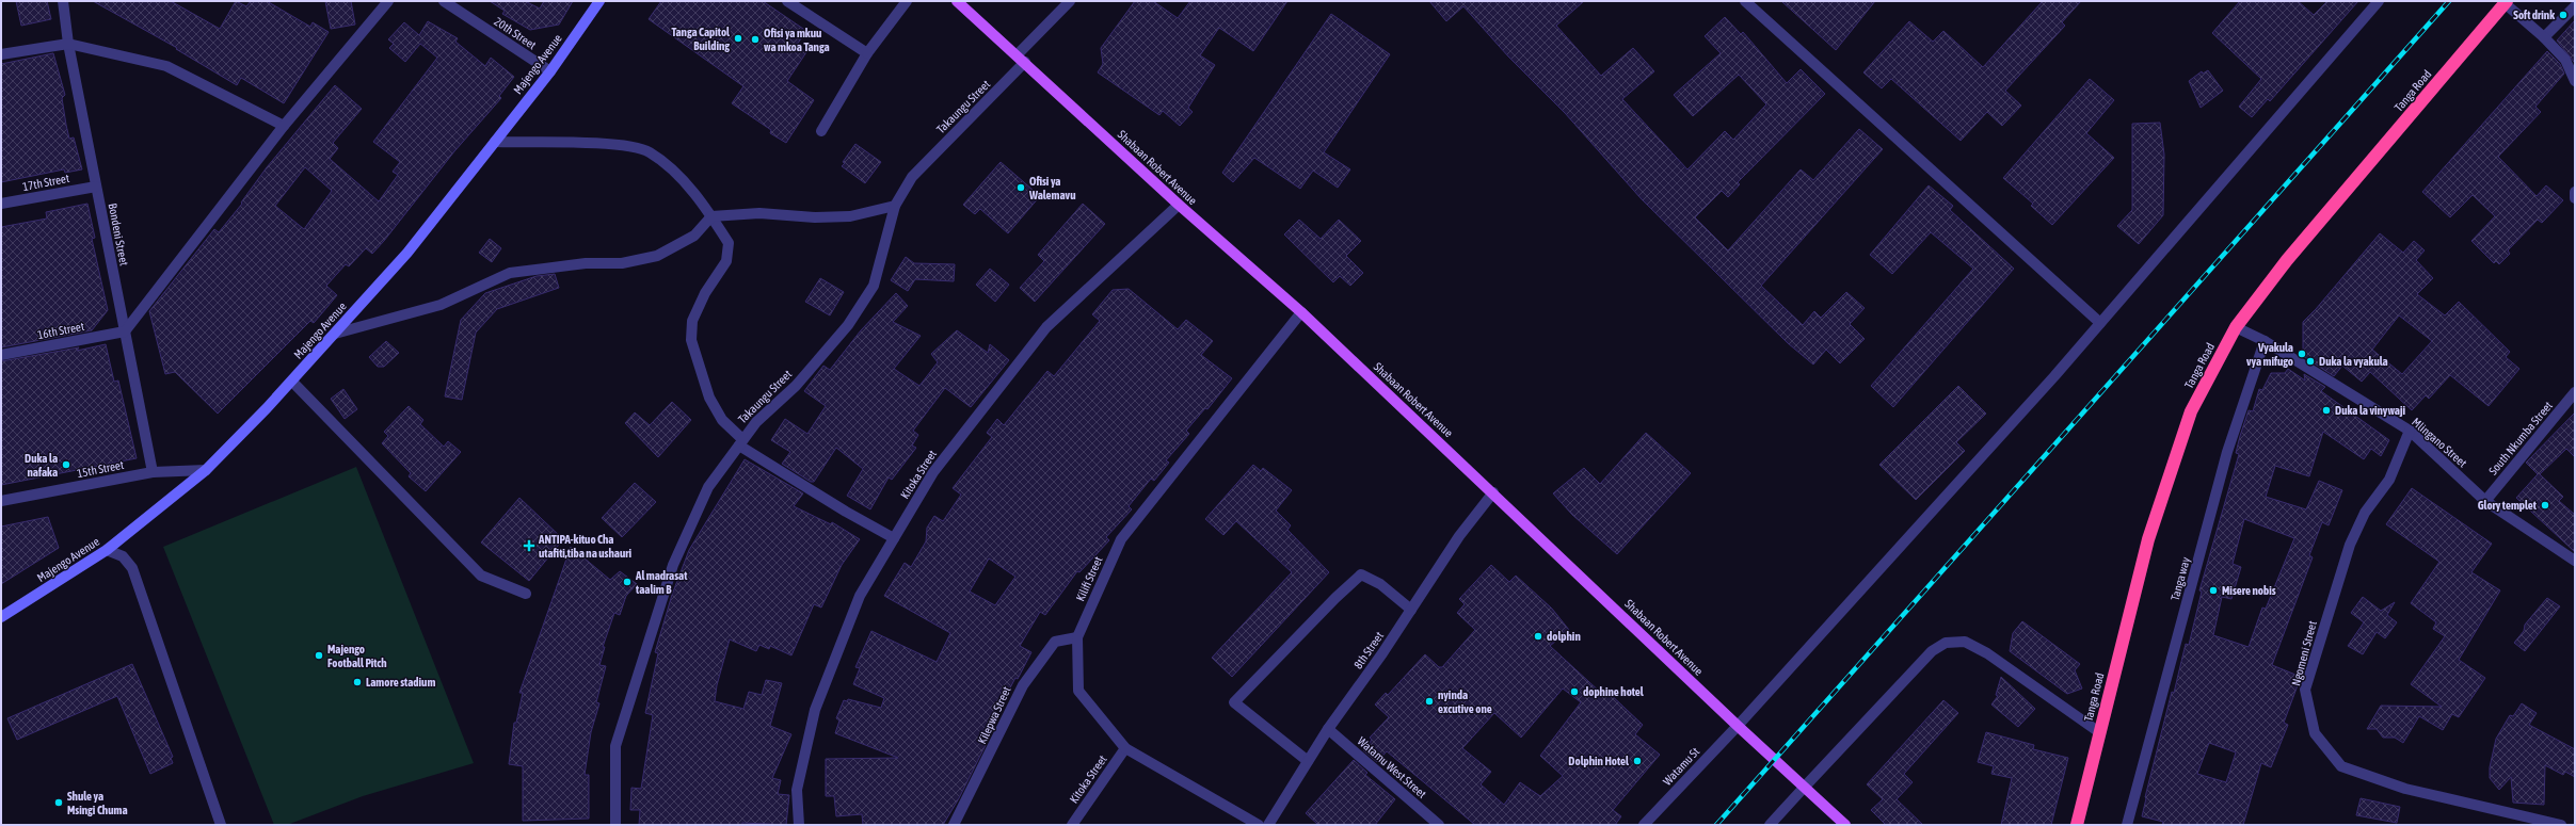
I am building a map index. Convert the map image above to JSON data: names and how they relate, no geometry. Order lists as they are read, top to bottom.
{
  "streets": {
    "highway": ["Tanga Road"],
    "main road": ["Shabaan Robert Avenue"],
    "street": [
      "20th Street",
      "Majengo Avenue",
      "Takaungu Street",
      "17th Street",
      "Bondeni Street",
      "16th Street",
      "South Nkumba Street",
      "Mlingano Street",
      "15th Street",
      "Kitoka Street",
      "Kilifi Street",
      "Tanga way",
      "8th Street",
      "Ngomeni Street",
      "Kilepwa Street",
      "Watamu St",
      "Watamu West Street"
    ]
  },
  "crossings": [
    ["20th Street", "Majengo Avenue"],
    ["Majengo Avenue", "15th Street"],
    ["Tanga Road", "Mlingano Street"],
    ["Takaungu Street", "Shabaan Robert Avenue"],
    ["Shabaan Robert Avenue", "Kitoka Street"],
    ["Shabaan Robert Avenue", "Kilifi Street"],
    ["Shabaan Robert Avenue", "8th Street"],
    ["Shabaan Robert Avenue", "Watamu St"],
    ["17th Street", "Bondeni Street"],
    ["Bondeni Street", "16th Street"],
    ["Bondeni Street", "15th Street"],
    ["South Nkumba Street", "Mlingano Street"],
    ["Mlingano Street", "Tanga way"],
    ["Mlingano Street", "Ngomeni Street"],
    ["Kitoka Street", "Kilifi Street"],
    ["Kilifi Street", "Kilepwa Street"],
    ["8th Street", "Watamu West Street"]
  ],
  "places": {
    "other": [
      "Soft drink",
      "Tanga Capitol Building",
      "Ofisi ya mkuu wa mkoa Tanga",
      "Ofisi ya Walemavu",
      "Vyakula vya mifugo",
      "Duka la vyakula",
      "Duka la vinywaji",
      "Duka la nafaka",
      "Glory templet",
      "Al madrasat taalim B",
      "Misere nobis",
      "dolphin",
      "Majengo Football Pitch",
      "Lamore stadium",
      "dophine hotel",
      "nyinda excutive one",
      "Dolphin Hotel",
      "Shule ya Msingi Chuma"
    ],
    "health": ["ANTIPA-kituo Cha utafiti,tiba na ushauri"]
  }
}
